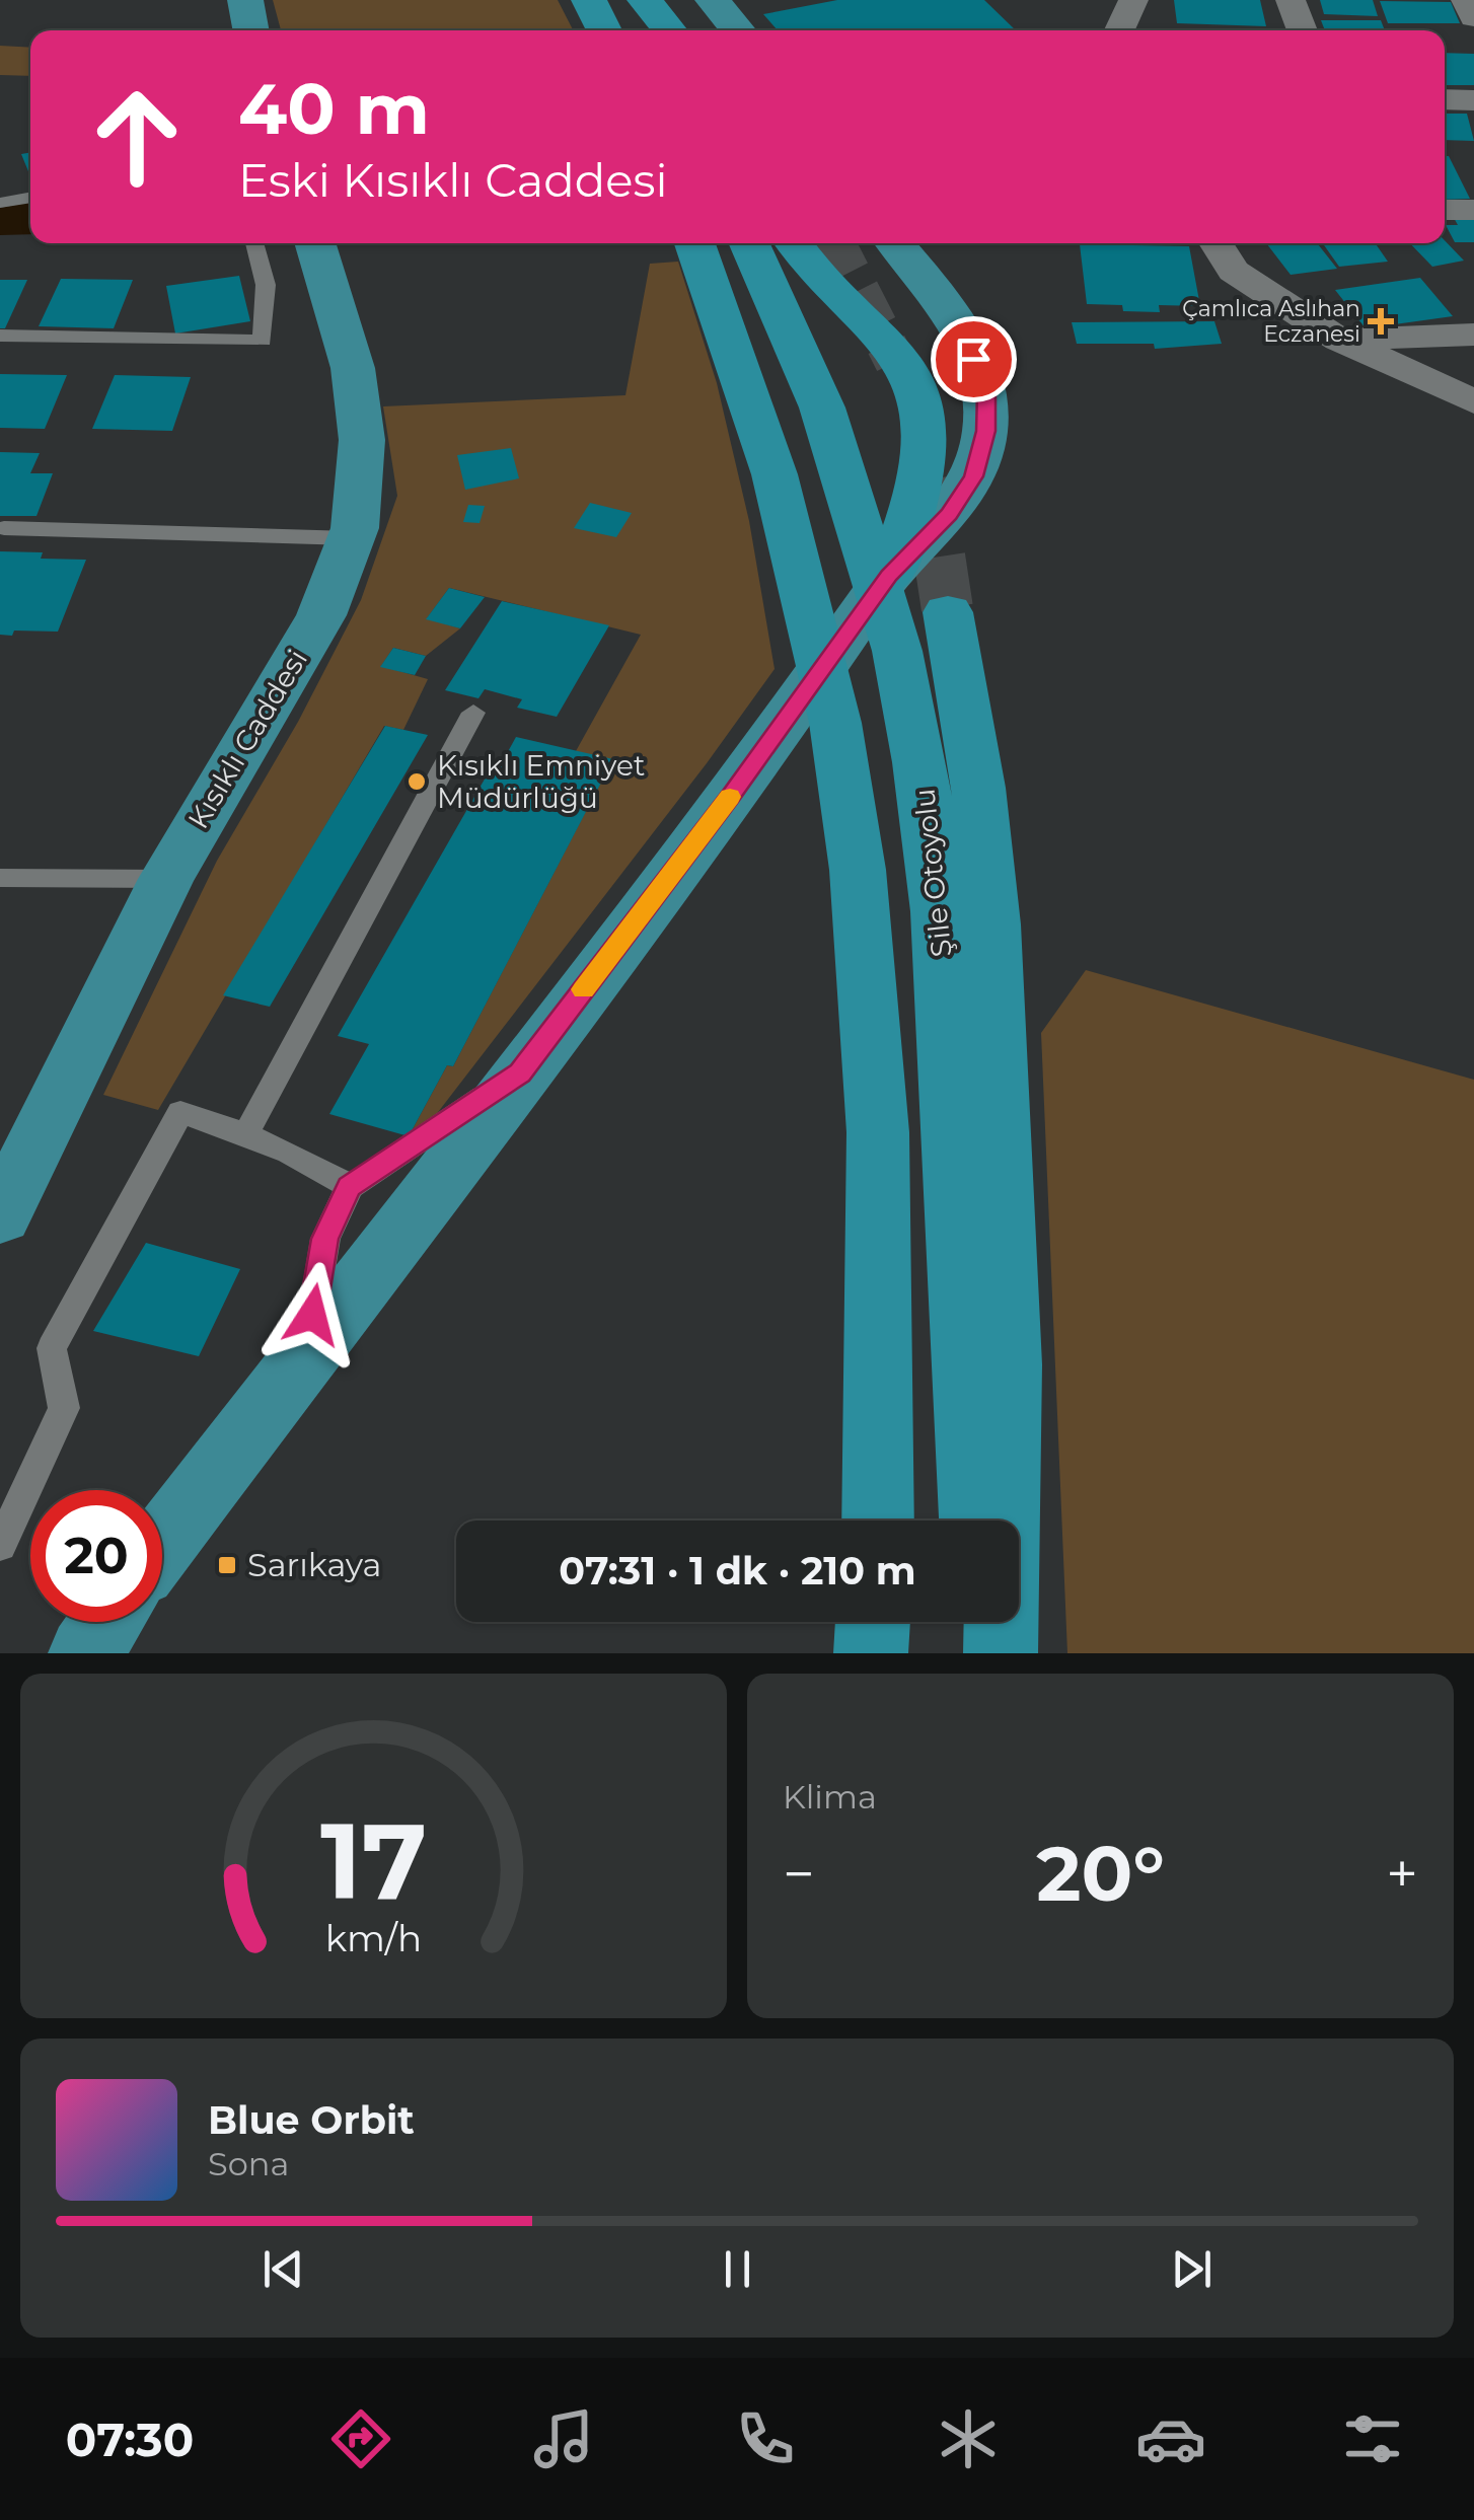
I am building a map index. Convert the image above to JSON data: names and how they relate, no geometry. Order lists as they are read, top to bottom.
{
  "streets": {
    "highway": ["Şile Otoyolu"],
    "main road": ["Kısıklı Caddesi"]
  },
  "places": {
    "health": ["Çamlıca Aslıhan Eczanesi"],
    "other": ["Kısıklı Emniyet Müdürlüğü"],
    "transit": ["Sarıkaya"]
  },
  "page": {
    "turn": ["40 m", "Eski Kısıklı Caddesi"],
    "limit": "20",
    "trip": "07:31 · 1 dk · 210 m",
    "tile": "Klima",
    "heat": ["−", "20°", "+"],
    "song": ["Blue Orbit", "Sona"],
    "tabs": "07:30",
    "gauge": ["17", "km/h"]
  }
}
